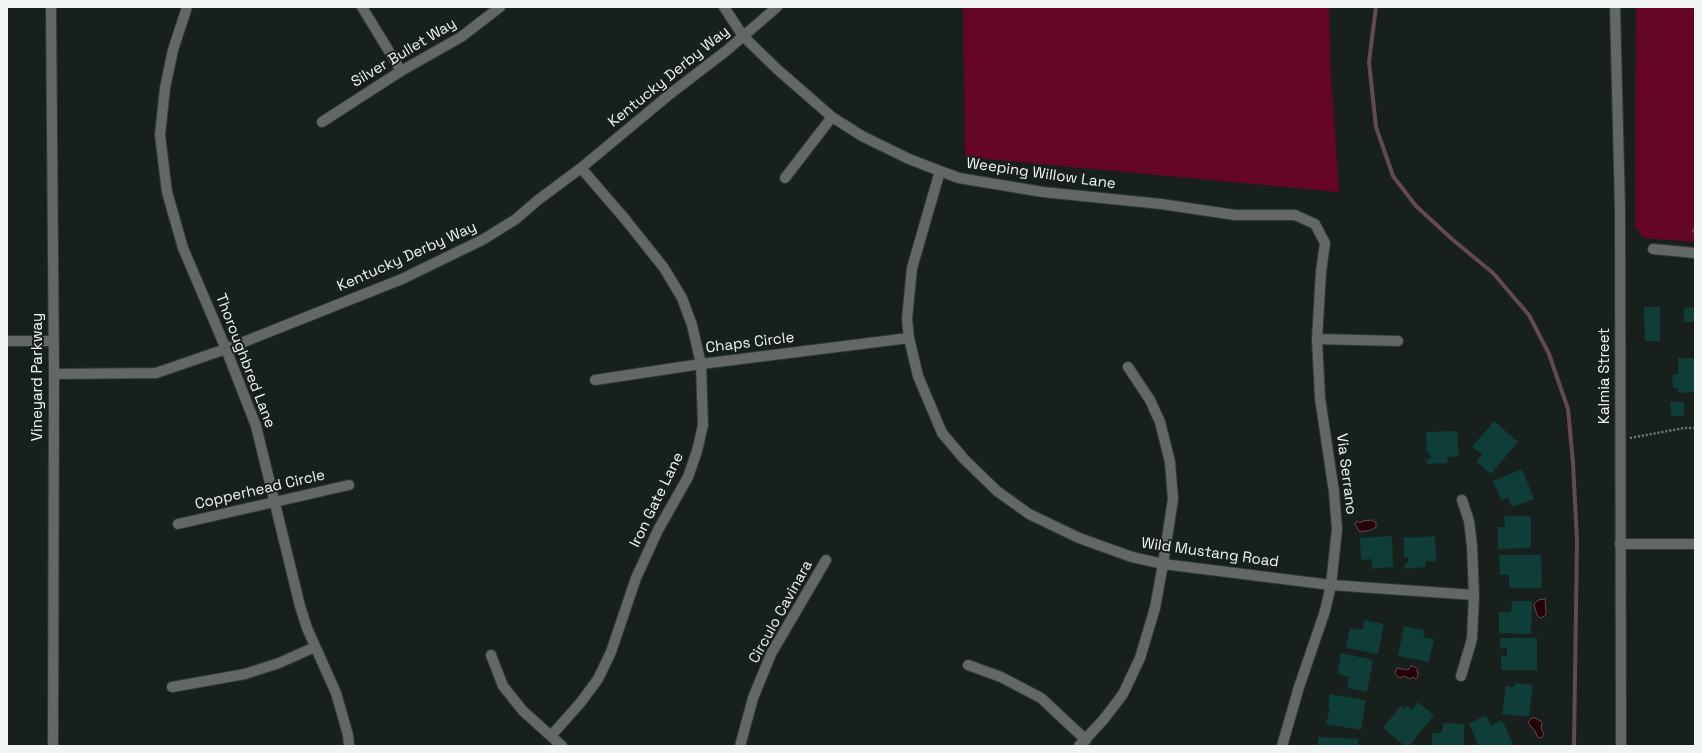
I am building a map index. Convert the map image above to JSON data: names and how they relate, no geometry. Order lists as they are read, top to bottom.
{
  "streets": {
    "street": [
      "Silver Bullet Way",
      "Kentucky Derby Way",
      "Weeping Willow Lane",
      "Chaps Circle",
      "Thoroughbred Lane",
      "Kalmia Street",
      "Vineyard Parkway",
      "Via Serrano",
      "Copperhead Circle",
      "Iron Gate Lane",
      "Wild Mustang Road",
      "Circulo Cavinara"
    ]
  },
  "crossings": [
    ["Kentucky Derby Way", "Weeping Willow Lane"],
    ["Kentucky Derby Way", "Thoroughbred Lane"],
    ["Kentucky Derby Way", "Vineyard Parkway"],
    ["Kentucky Derby Way", "Iron Gate Lane"],
    ["Weeping Willow Lane", "Via Serrano"],
    ["Weeping Willow Lane", "Wild Mustang Road"],
    ["Chaps Circle", "Iron Gate Lane"],
    ["Chaps Circle", "Wild Mustang Road"],
    ["Thoroughbred Lane", "Copperhead Circle"],
    ["Via Serrano", "Wild Mustang Road"]
  ]
}
